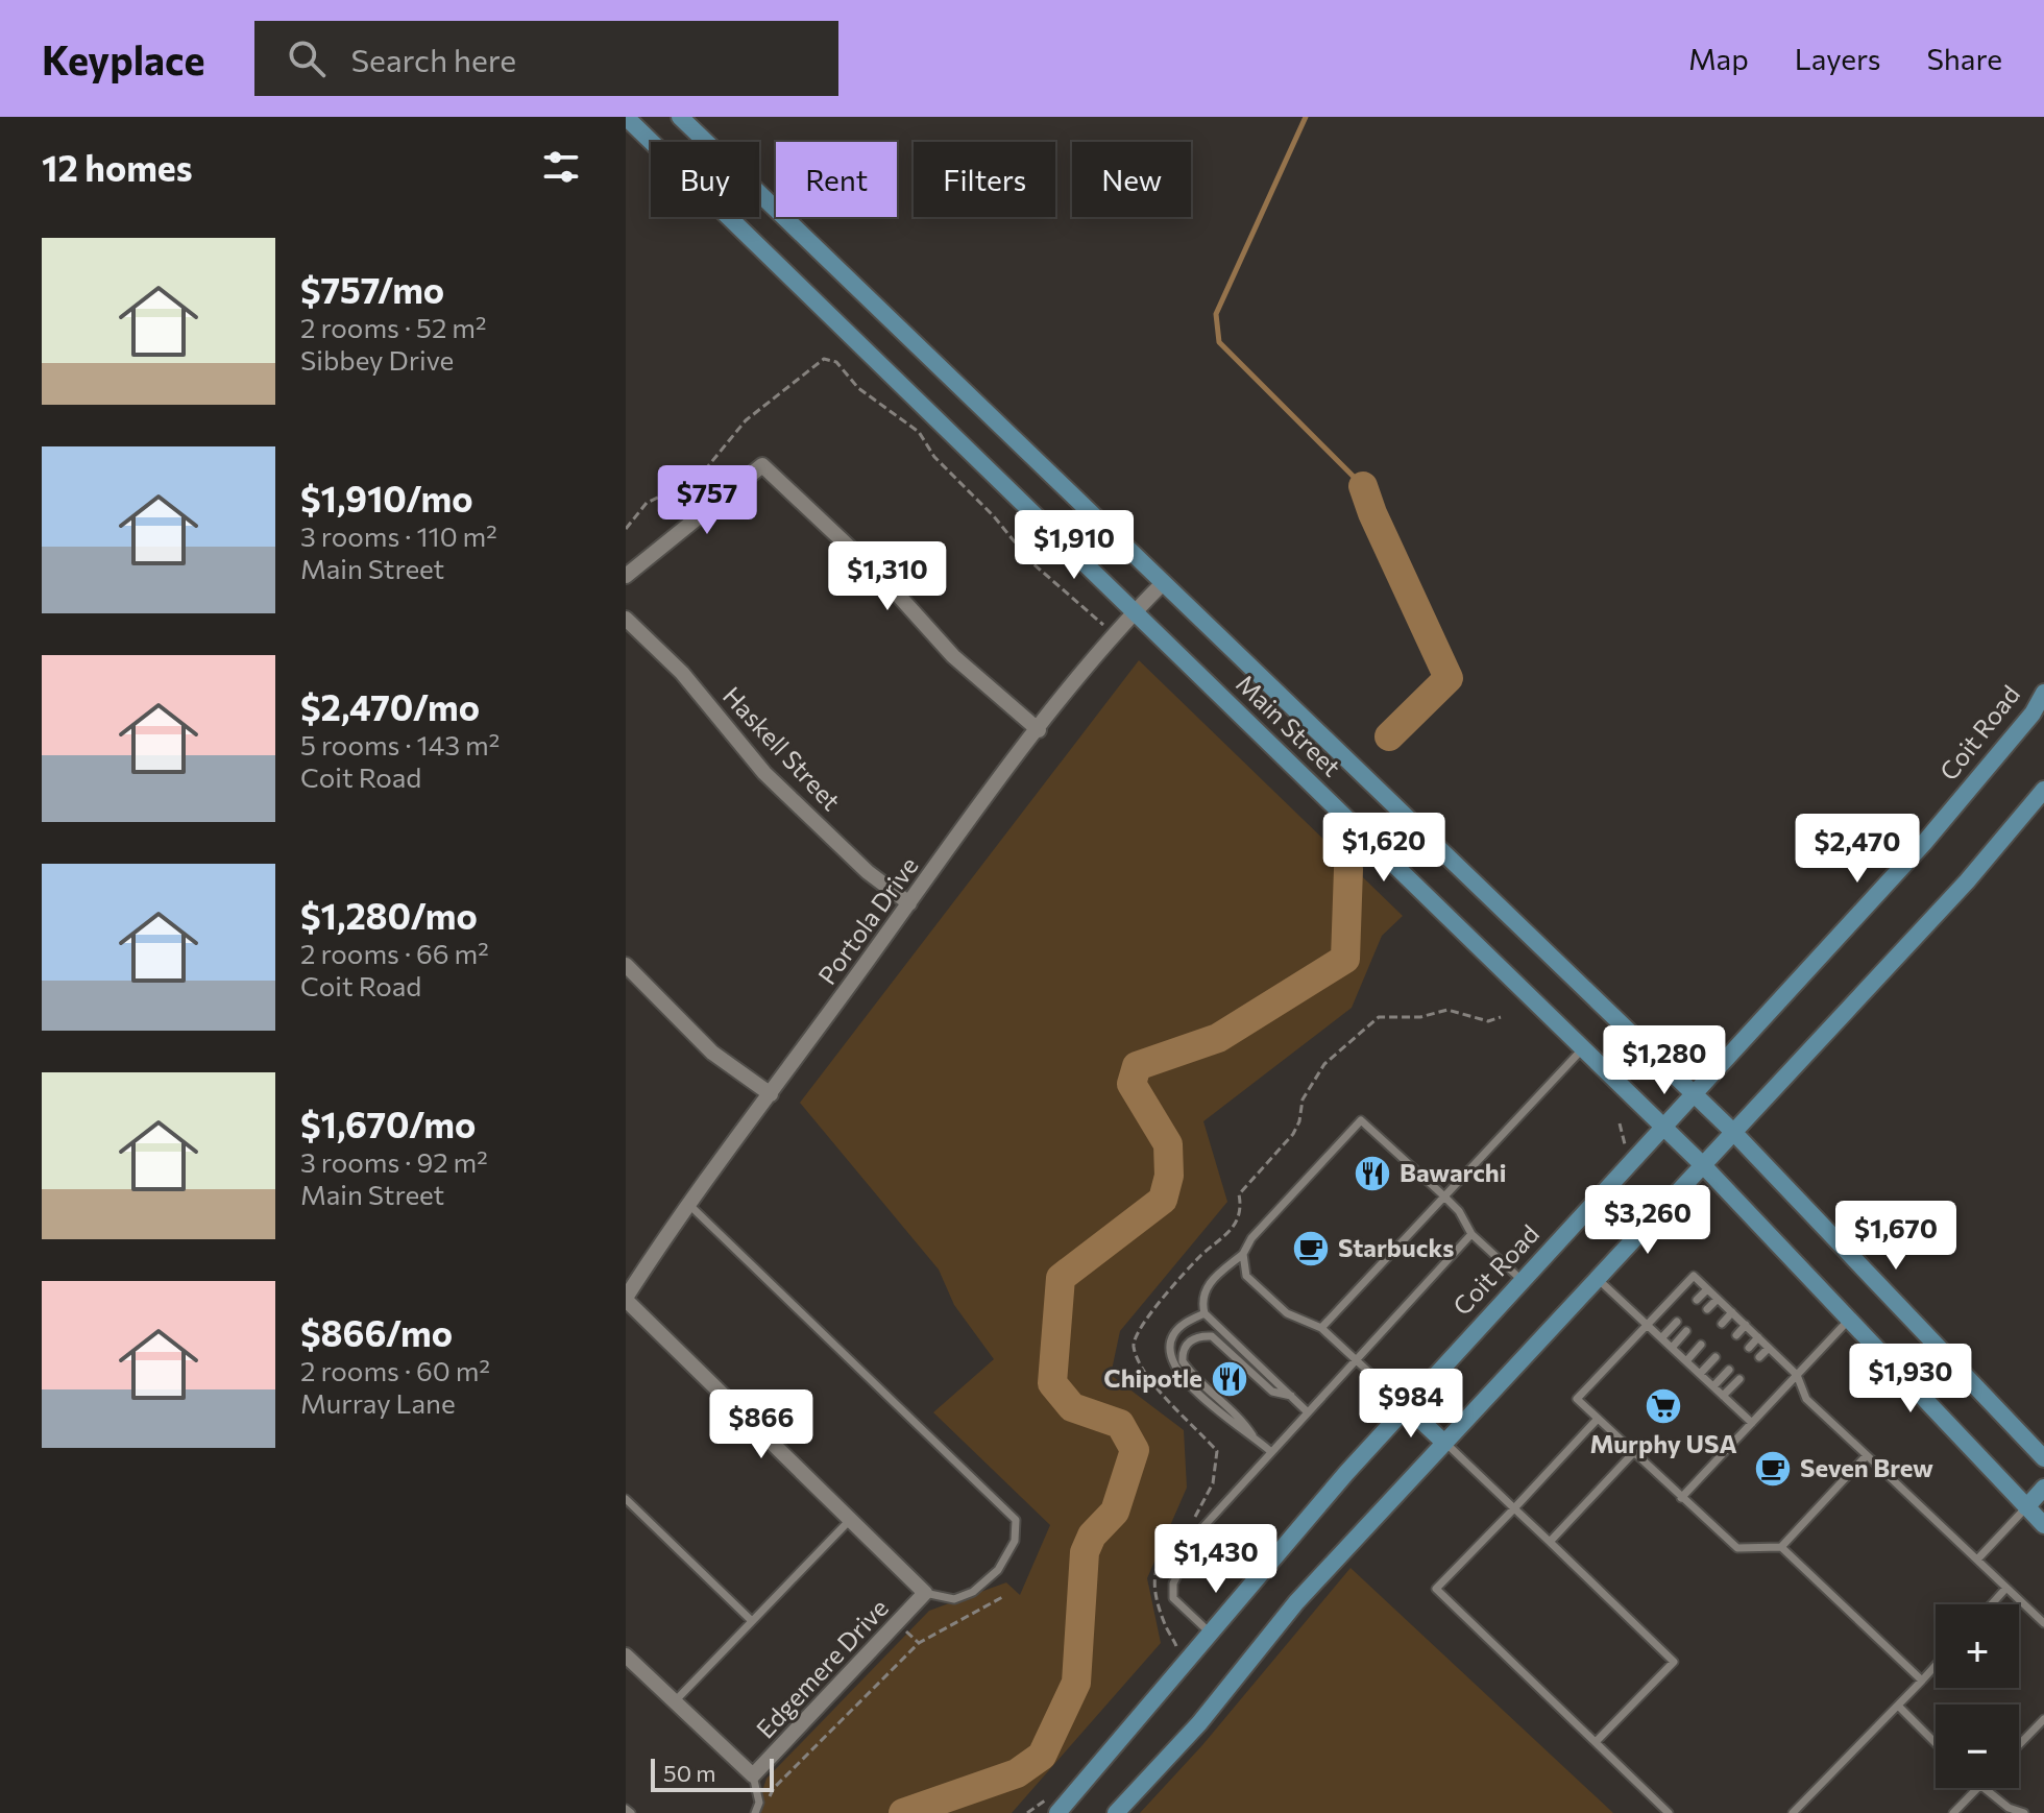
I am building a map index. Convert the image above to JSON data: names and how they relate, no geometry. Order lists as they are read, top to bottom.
{
  "streets": {
    "main road": ["Main Street", "Coit Road"],
    "street": ["Haskell Street", "Portola Drive", "Edgemere Drive"]
  },
  "crossings": [
    ["Main Street", "Coit Road"],
    ["Main Street", "Portola Drive"],
    ["Haskell Street", "Portola Drive"]
  ],
  "places": {
    "restaurant": ["Bawarchi", "Chipotle"],
    "cafe": ["Starbucks", "Seven Brew"],
    "supermarket": ["Murphy USA"]
  },
  "scale_bar": "50 m",
  "page": {
    "header": "Keyplace",
    "search": "Search here",
    "nav": ["Map", "Layers", "Share"],
    "heading": "12 homes",
    "chip": [
      "Buy",
      "Rent",
      "Filters",
      "New"
    ],
    "list": [
      {
        "name": "$757/mo",
        "note": "2 rooms · 52 m² · Sibbey Drive"
      },
      {
        "name": "$1,910/mo",
        "note": "3 rooms · 110 m² · Main Street"
      },
      {
        "name": "$2,470/mo",
        "note": "5 rooms · 143 m² · Coit Road"
      },
      {
        "name": "$1,280/mo",
        "note": "2 rooms · 66 m² · Coit Road"
      },
      {
        "name": "$1,670/mo",
        "note": "3 rooms · 92 m² · Main Street"
      },
      {
        "name": "$866/mo",
        "note": "2 rooms · 60 m² · Murray Lane"
      }
    ],
    "price": [
      "$757",
      "$1,910",
      "$1,310",
      "$1,620",
      "$2,470",
      "$1,280",
      "$3,260",
      "$1,670",
      "$1,930",
      "$984",
      "$866",
      "$1,430"
    ],
    "map_buttons": ["+", "−"],
    "scale": "50 m"
  }
}
